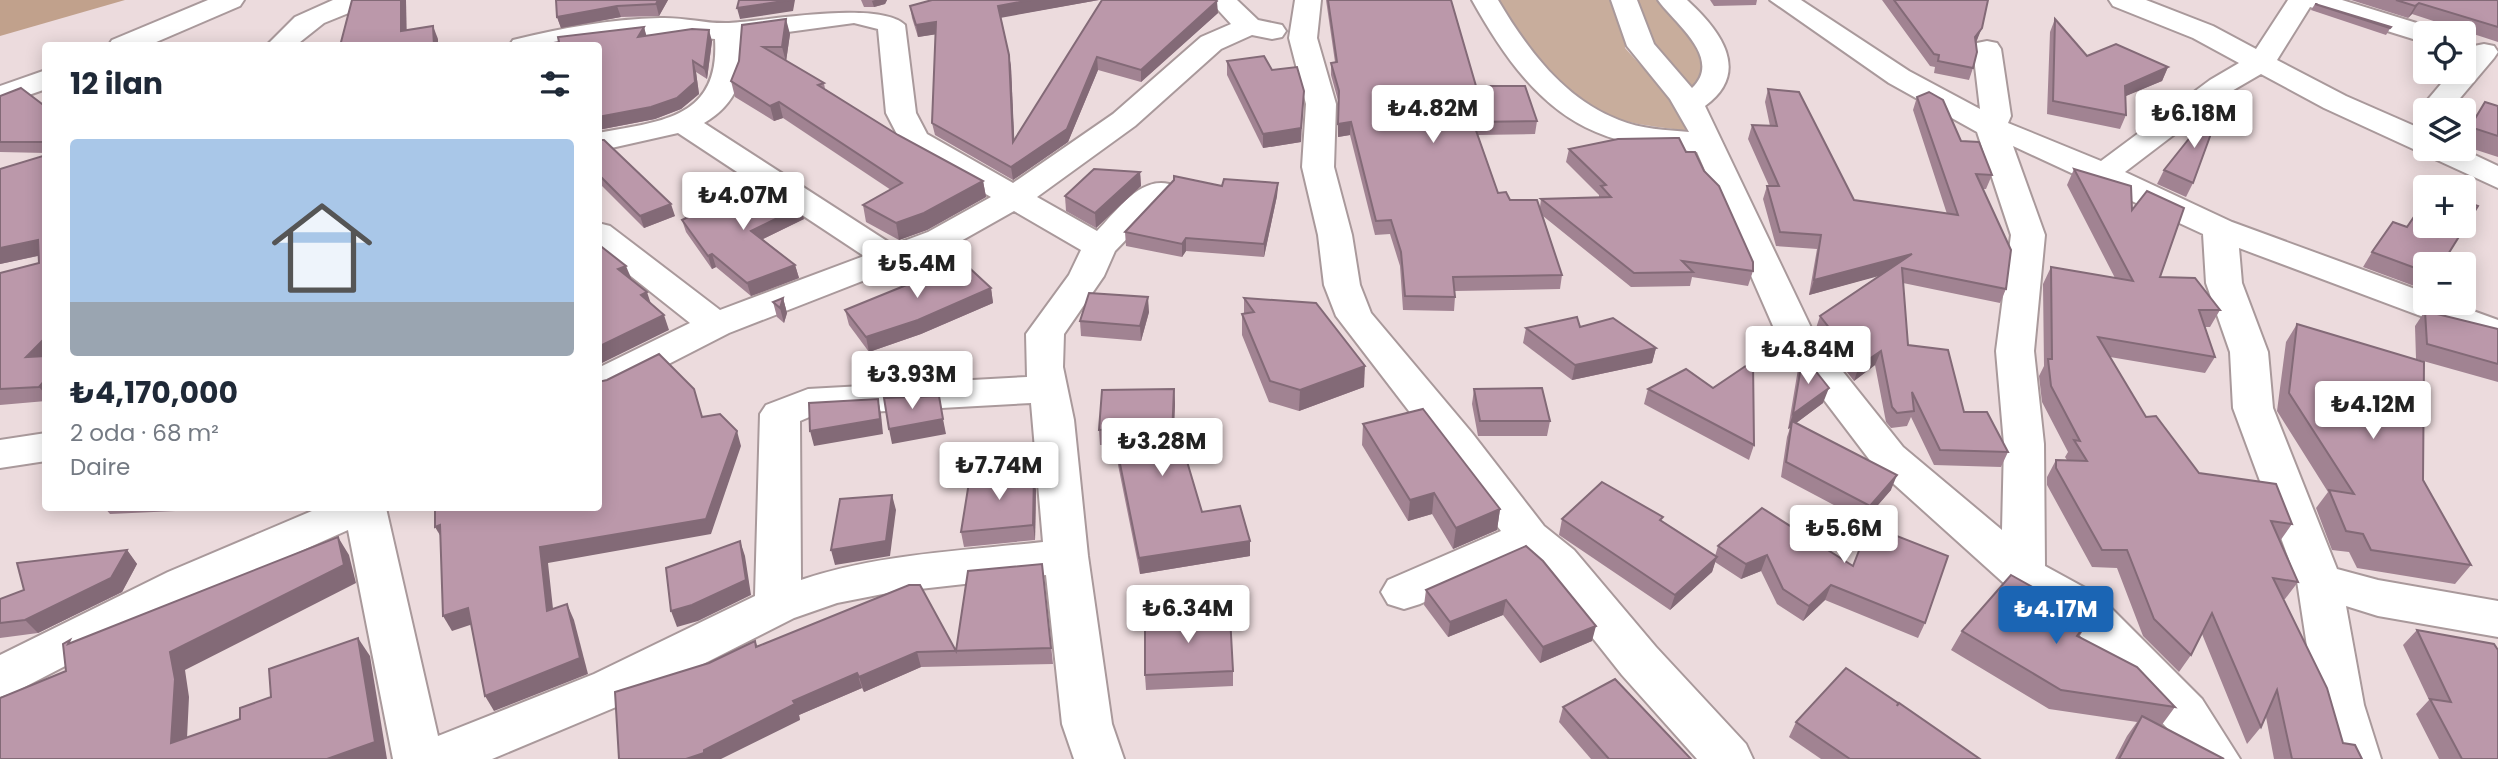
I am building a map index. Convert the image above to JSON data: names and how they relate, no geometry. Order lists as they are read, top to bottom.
{
  "page": {
    "map_buttons": ["+", "−"],
    "heading": "12 ilan",
    "price": [
      "₺4.82M",
      "₺6.18M",
      "₺4.07M",
      "₺5.4M",
      "₺4.84M",
      "₺3.93M",
      "₺4.12M",
      "₺3.28M",
      "₺7.74M",
      "₺5.6M",
      "₺6.34M",
      "₺4.17M"
    ],
    "list": [
      {
        "name": "₺4,170,000",
        "note": "2 oda · 68 m² · Daire"
      }
    ]
  }
}
